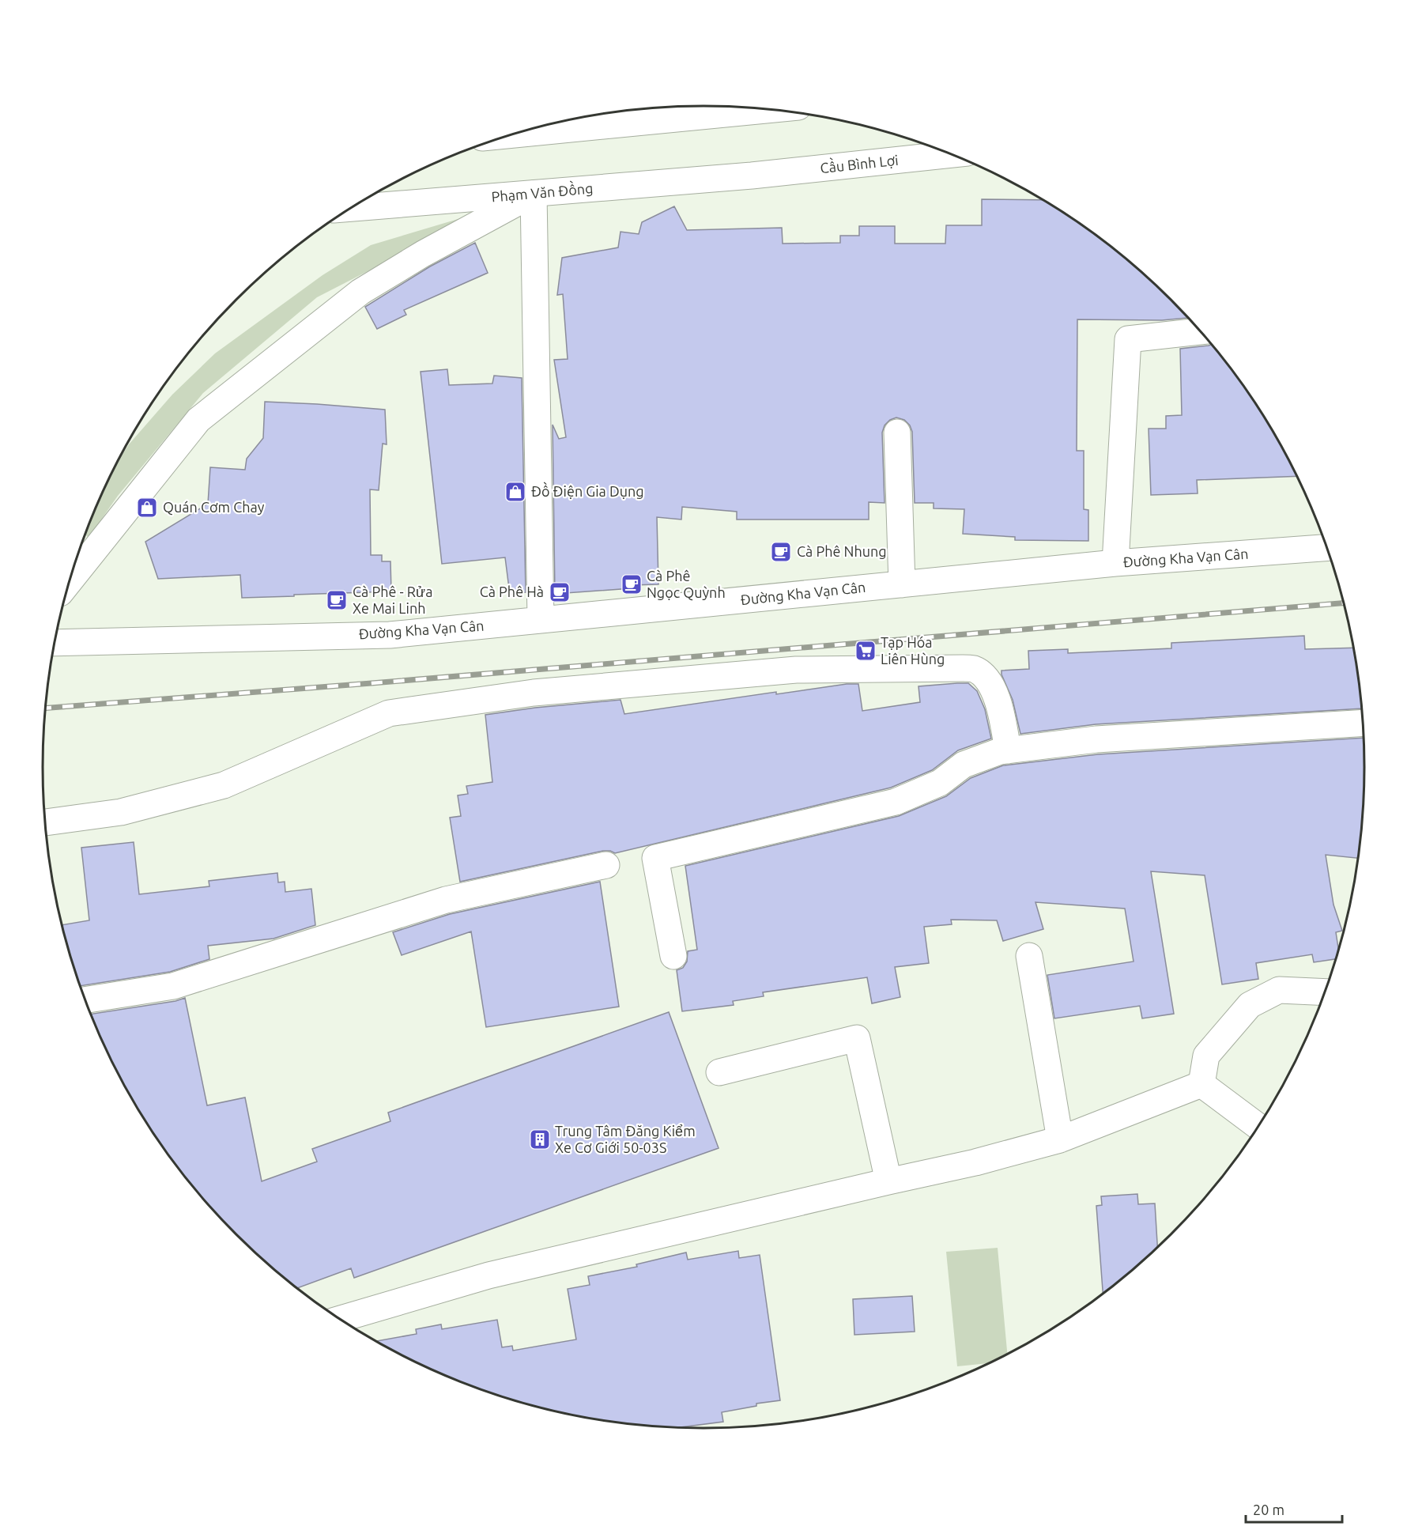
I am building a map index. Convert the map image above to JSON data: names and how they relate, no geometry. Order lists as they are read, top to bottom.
{
  "streets": {
    "main road": ["Cầu Bình Lợi", "Phạm Văn Đồng", "Đường Kha Vạn Cân"]
  },
  "crossings": [
    ["Cầu Bình Lợi", "Phạm Văn Đồng"]
  ],
  "places": {
    "shop": ["Đồ Điện Gia Dụng", "Quán Cơm Chay"],
    "cafe": [
      "Cà Phê Nhung",
      "Cà Phê Ngọc Quỳnh",
      "Cà Phê Hà",
      "Cà Phê - Rửa Xe Mai Linh"
    ],
    "supermarket": ["Tạp Hóa Liên Hùng"],
    "building": ["Trung Tâm Đăng Kiểm Xe Cơ Giới 50-03S"]
  },
  "scale_bar": "20 m"
}
